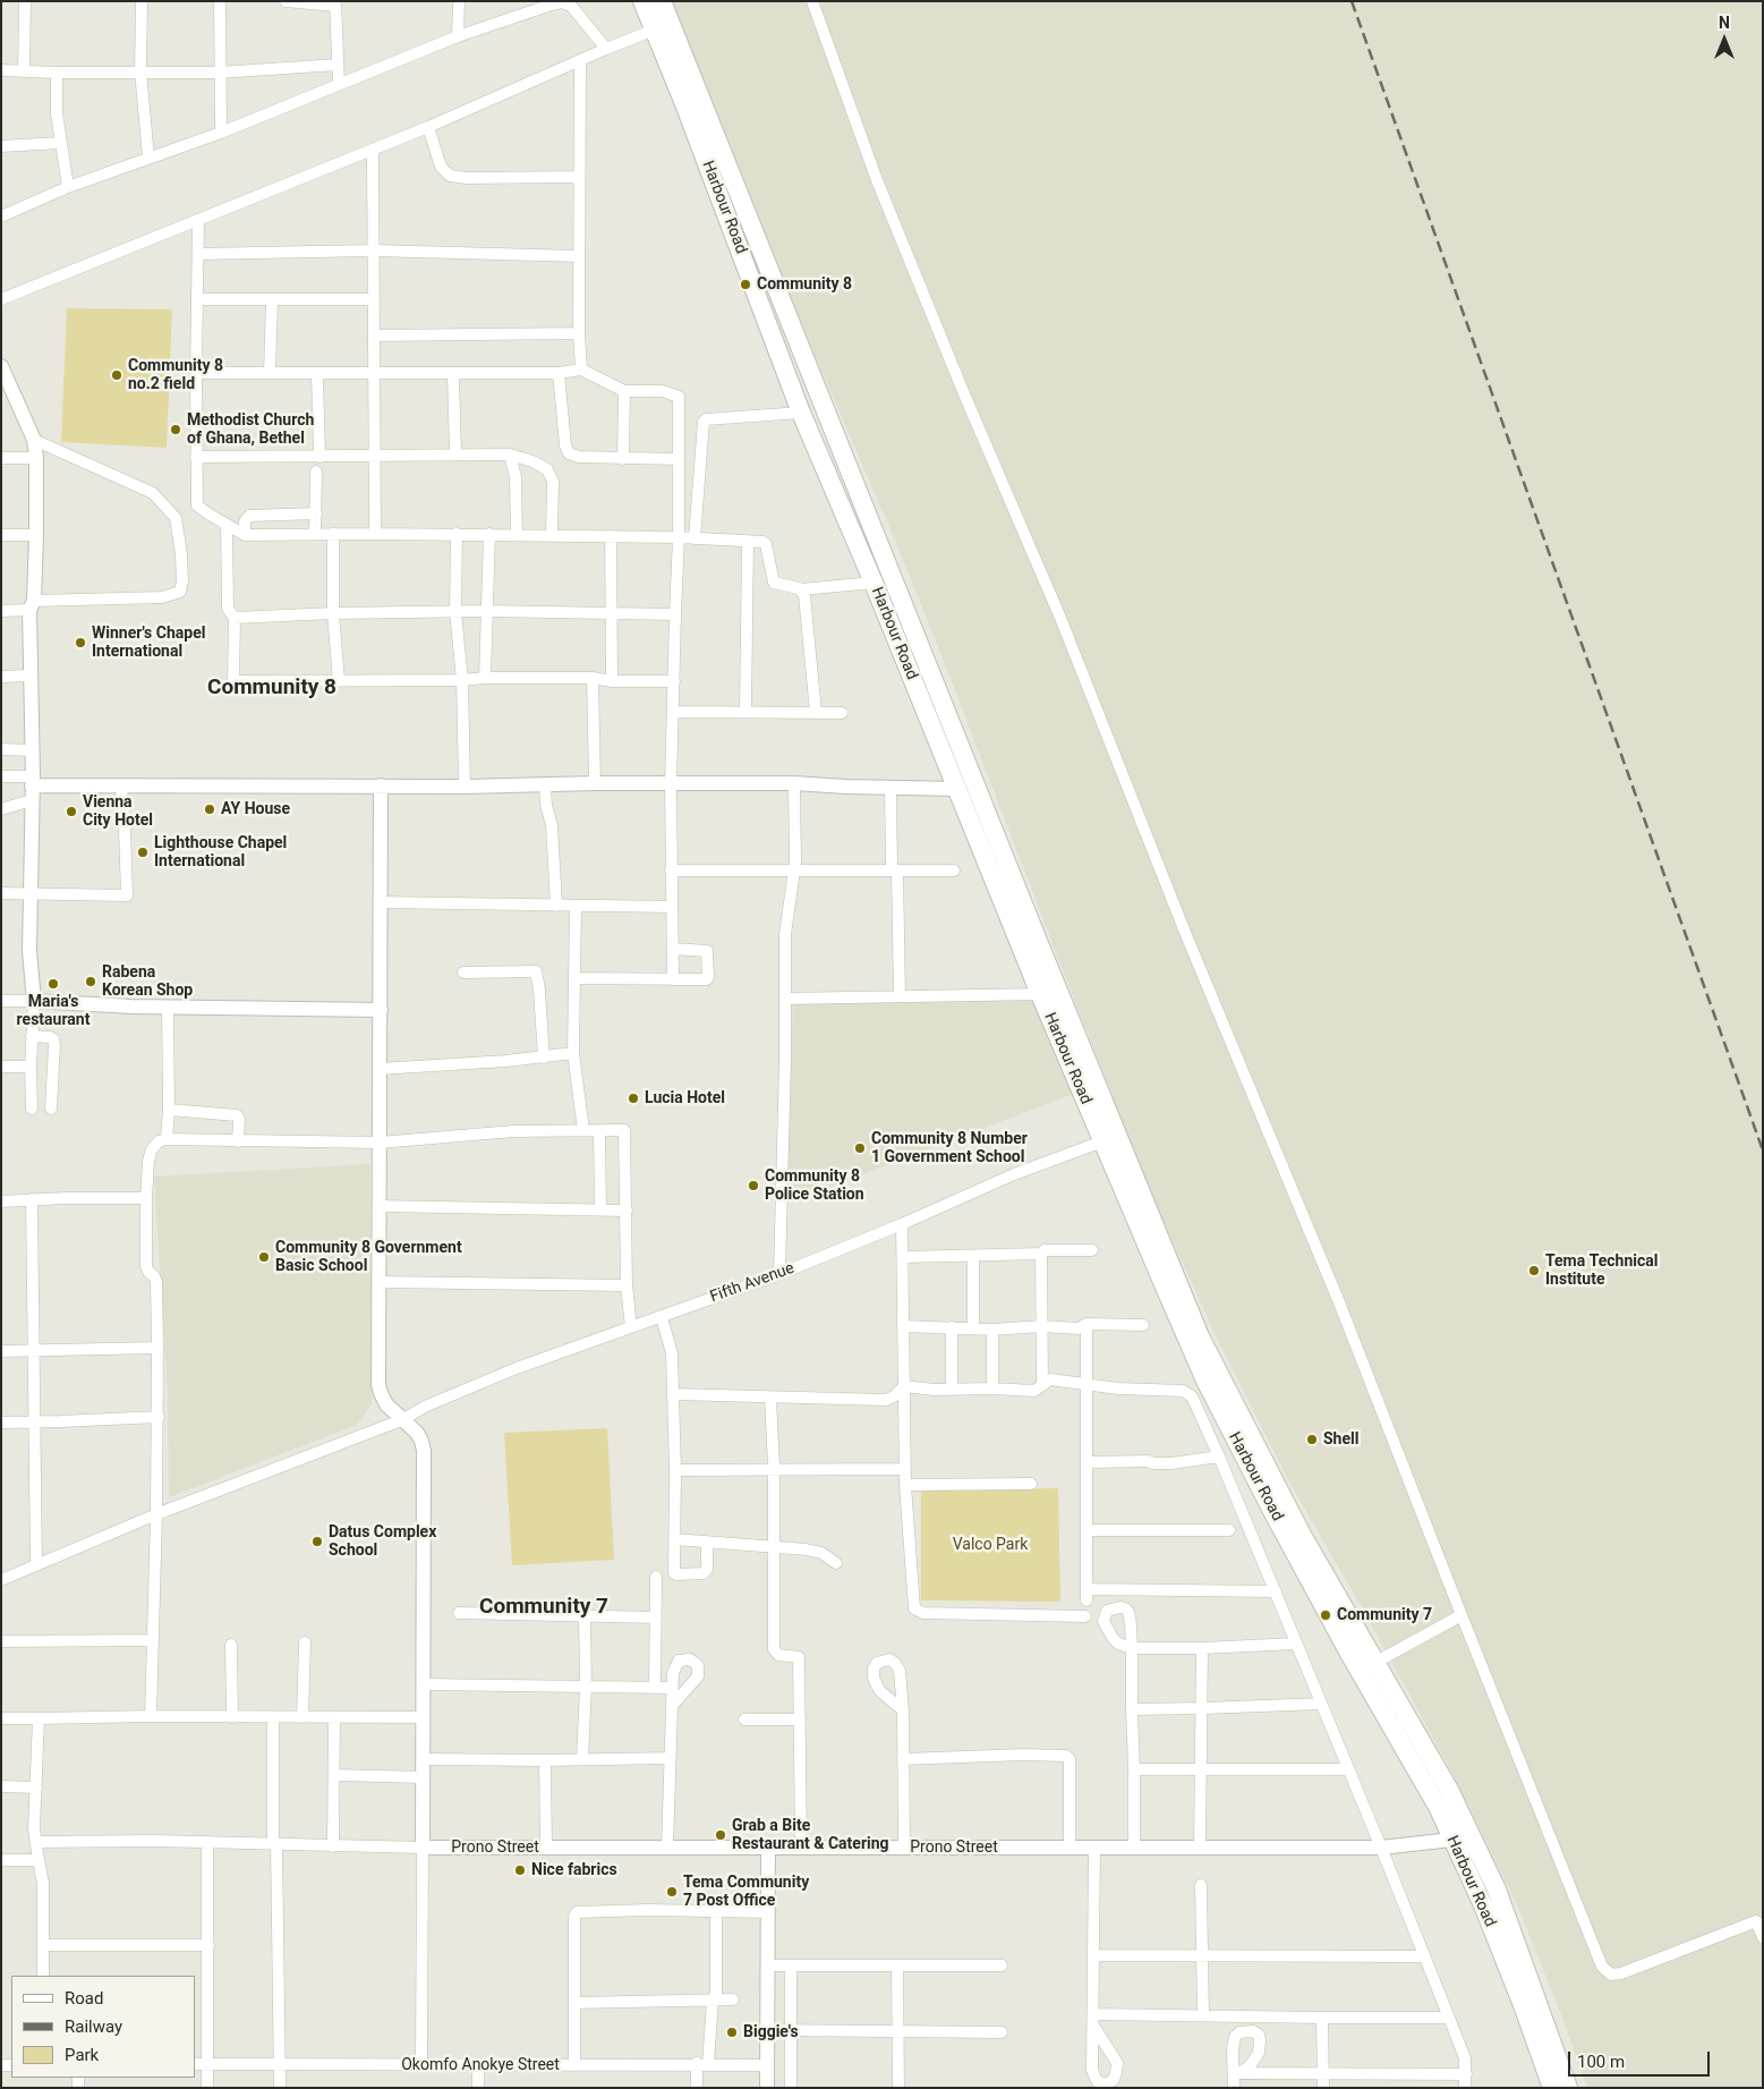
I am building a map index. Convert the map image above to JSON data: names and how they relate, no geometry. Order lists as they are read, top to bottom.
{
  "streets": {
    "highway": ["Harbour Road"],
    "street": ["Fifth Avenue", "Prono Street", "Okomfo Anokye Street"]
  },
  "crossings": [
    ["Harbour Road", "Fifth Avenue"],
    ["Harbour Road", "Prono Street"]
  ],
  "districts": ["Community 8", "Community 7"],
  "parks": ["Valco Park"],
  "places": [
    "Community 8",
    "Community 8 no.2 field",
    "Methodist Church of Ghana, Bethel",
    "Winner's Chapel International",
    "AY House",
    "Vienna City Hotel",
    "Lighthouse Chapel International",
    "Rabena Korean Shop",
    "Maria's restaurant",
    "Lucia Hotel",
    "Community 8 Number 1 Government School",
    "Community 8 Police Station",
    "Community 8 Government Basic School",
    "Tema Technical Institute",
    "Shell",
    "Datus Complex School",
    "Community 7",
    "Grab a Bite Restaurant & Catering",
    "Nice fabrics",
    "Tema Community 7 Post Office",
    "Biggie's"
  ],
  "legend": ["Road", "Railway", "Park"],
  "scale_bar": "100 m",
  "north": "top"
}
